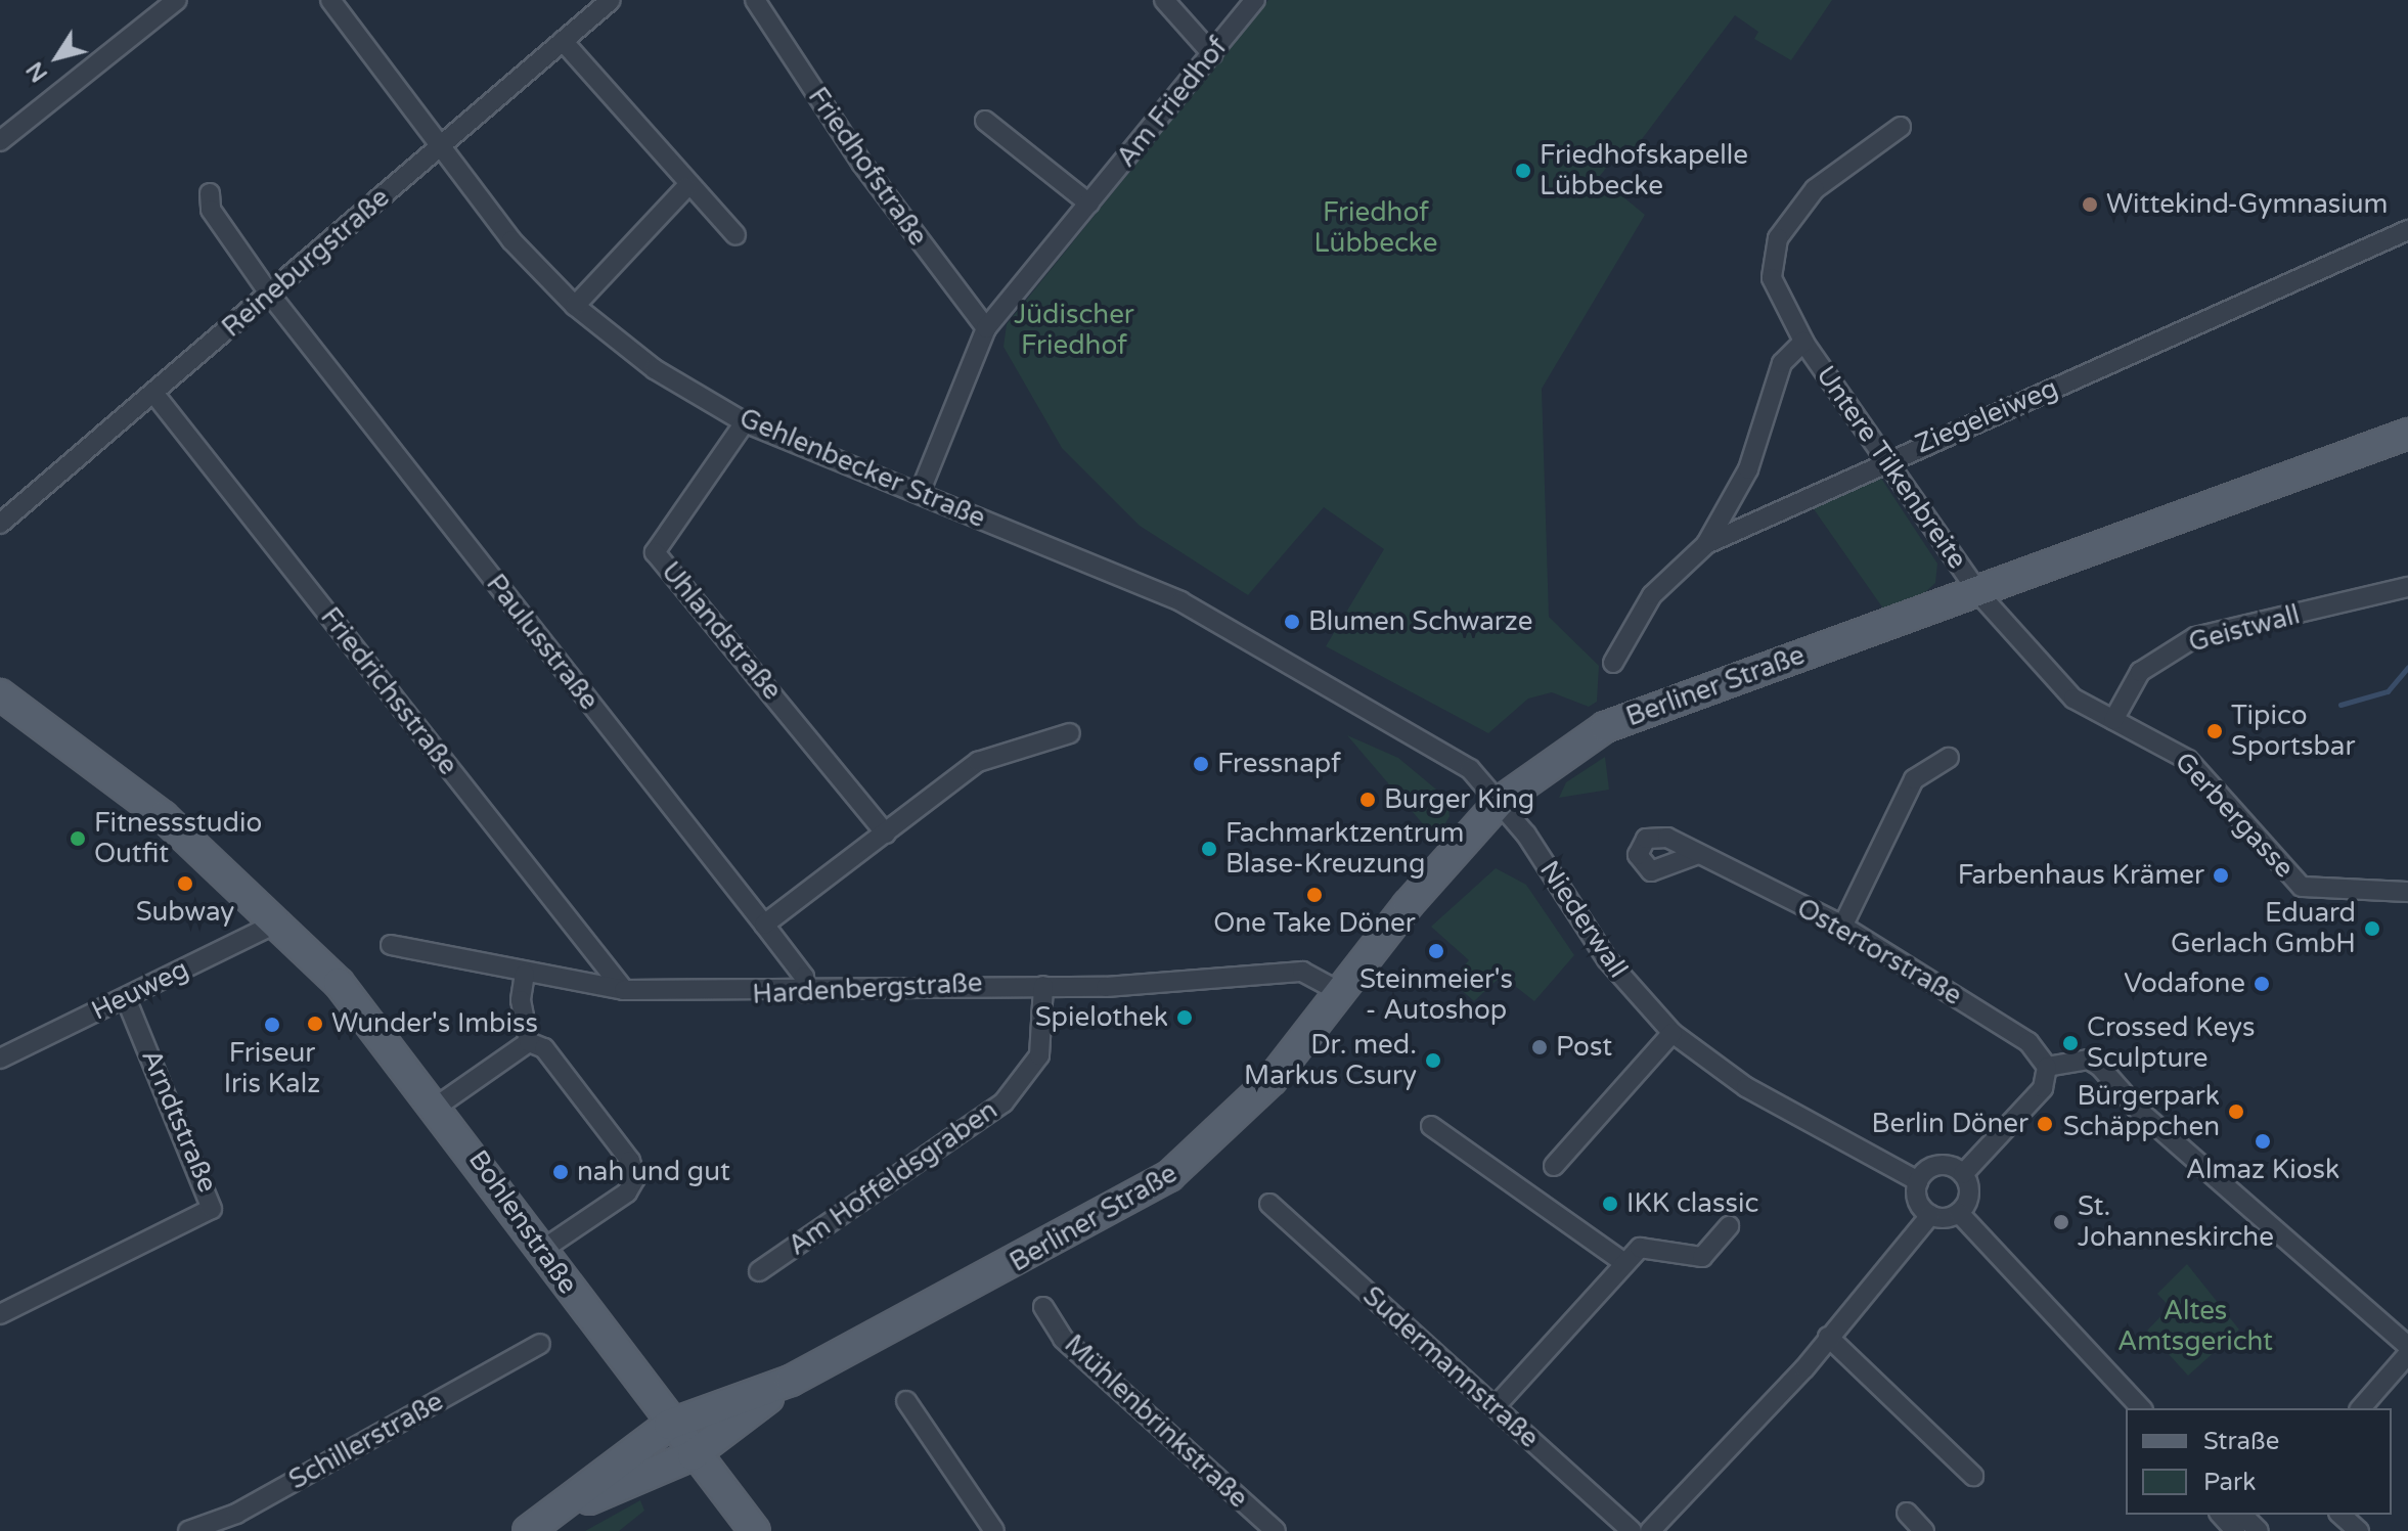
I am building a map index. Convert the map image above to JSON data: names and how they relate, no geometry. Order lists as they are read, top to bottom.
{
  "streets": {
    "main road": ["Berliner Straße", "Bohlenstraße"],
    "street": [
      "Am Friedhof",
      "Friedhofstraße",
      "Reineburgstraße",
      "Ziegeleiweg",
      "Untere Tilkenbreite",
      "Gehlenbecker Straße",
      "Geistwall",
      "Uhlandstraße",
      "Paulusstraße",
      "Friedrichsstraße",
      "Gerbergasse",
      "Niederwall",
      "Ostertorstraße",
      "Hardenbergstraße",
      "Heuweg",
      "Arndtstraße",
      "Am Hoffeldsgraben",
      "Sudermannstraße",
      "Mühlenbrinkstraße",
      "Schillerstraße"
    ]
  },
  "crossings": [
    ["Am Friedhof", "Friedhofstraße"],
    ["Am Friedhof", "Gehlenbecker Straße"],
    ["Reineburgstraße", "Gehlenbecker Straße"],
    ["Reineburgstraße", "Paulusstraße"],
    ["Reineburgstraße", "Friedrichsstraße"],
    ["Ziegeleiweg", "Untere Tilkenbreite"],
    ["Untere Tilkenbreite", "Berliner Straße"],
    ["Untere Tilkenbreite", "Gerbergasse"],
    ["Gehlenbecker Straße", "Uhlandstraße"],
    ["Gehlenbecker Straße", "Berliner Straße"],
    ["Gehlenbecker Straße", "Niederwall"],
    ["Geistwall", "Gerbergasse"],
    ["Paulusstraße", "Hardenbergstraße"],
    ["Berliner Straße", "Gerbergasse"],
    ["Berliner Straße", "Niederwall"],
    ["Berliner Straße", "Hardenbergstraße"],
    ["Berliner Straße", "Bohlenstraße"],
    ["Friedrichsstraße", "Hardenbergstraße"],
    ["Hardenbergstraße", "Am Hoffeldsgraben"],
    ["Heuweg", "Arndtstraße"],
    ["Heuweg", "Bohlenstraße"]
  ],
  "parks": ["Friedhof Lübbecke", "Jüdischer Friedhof", "Altes Amtsgericht"],
  "places": [
    "Friedhofskapelle Lübbecke",
    "Wittekind-Gymnasium",
    "Blumen Schwarze",
    "Tipico Sportsbar",
    "Fressnapf",
    "Burger King",
    "Fitnessstudio Outfit",
    "Fachmarktzentrum Blase-Kreuzung",
    "Farbenhaus Krämer",
    "Subway",
    "One Take Döner",
    "Eduard Gerlach GmbH",
    "Steinmeier's - Autoshop",
    "Vodafone",
    "Spielothek",
    "Wunder's Imbiss",
    "Friseur Iris Kalz",
    "Crossed Keys Sculpture",
    "Post",
    "Dr. med. Markus Csury",
    "Bürgerpark Schäppchen",
    "Berlin Döner",
    "Almaz Kiosk",
    "nah und gut",
    "IKK classic",
    "St. Johanneskirche"
  ],
  "legend": ["Straße", "Park"],
  "north": "bottom left"
}
